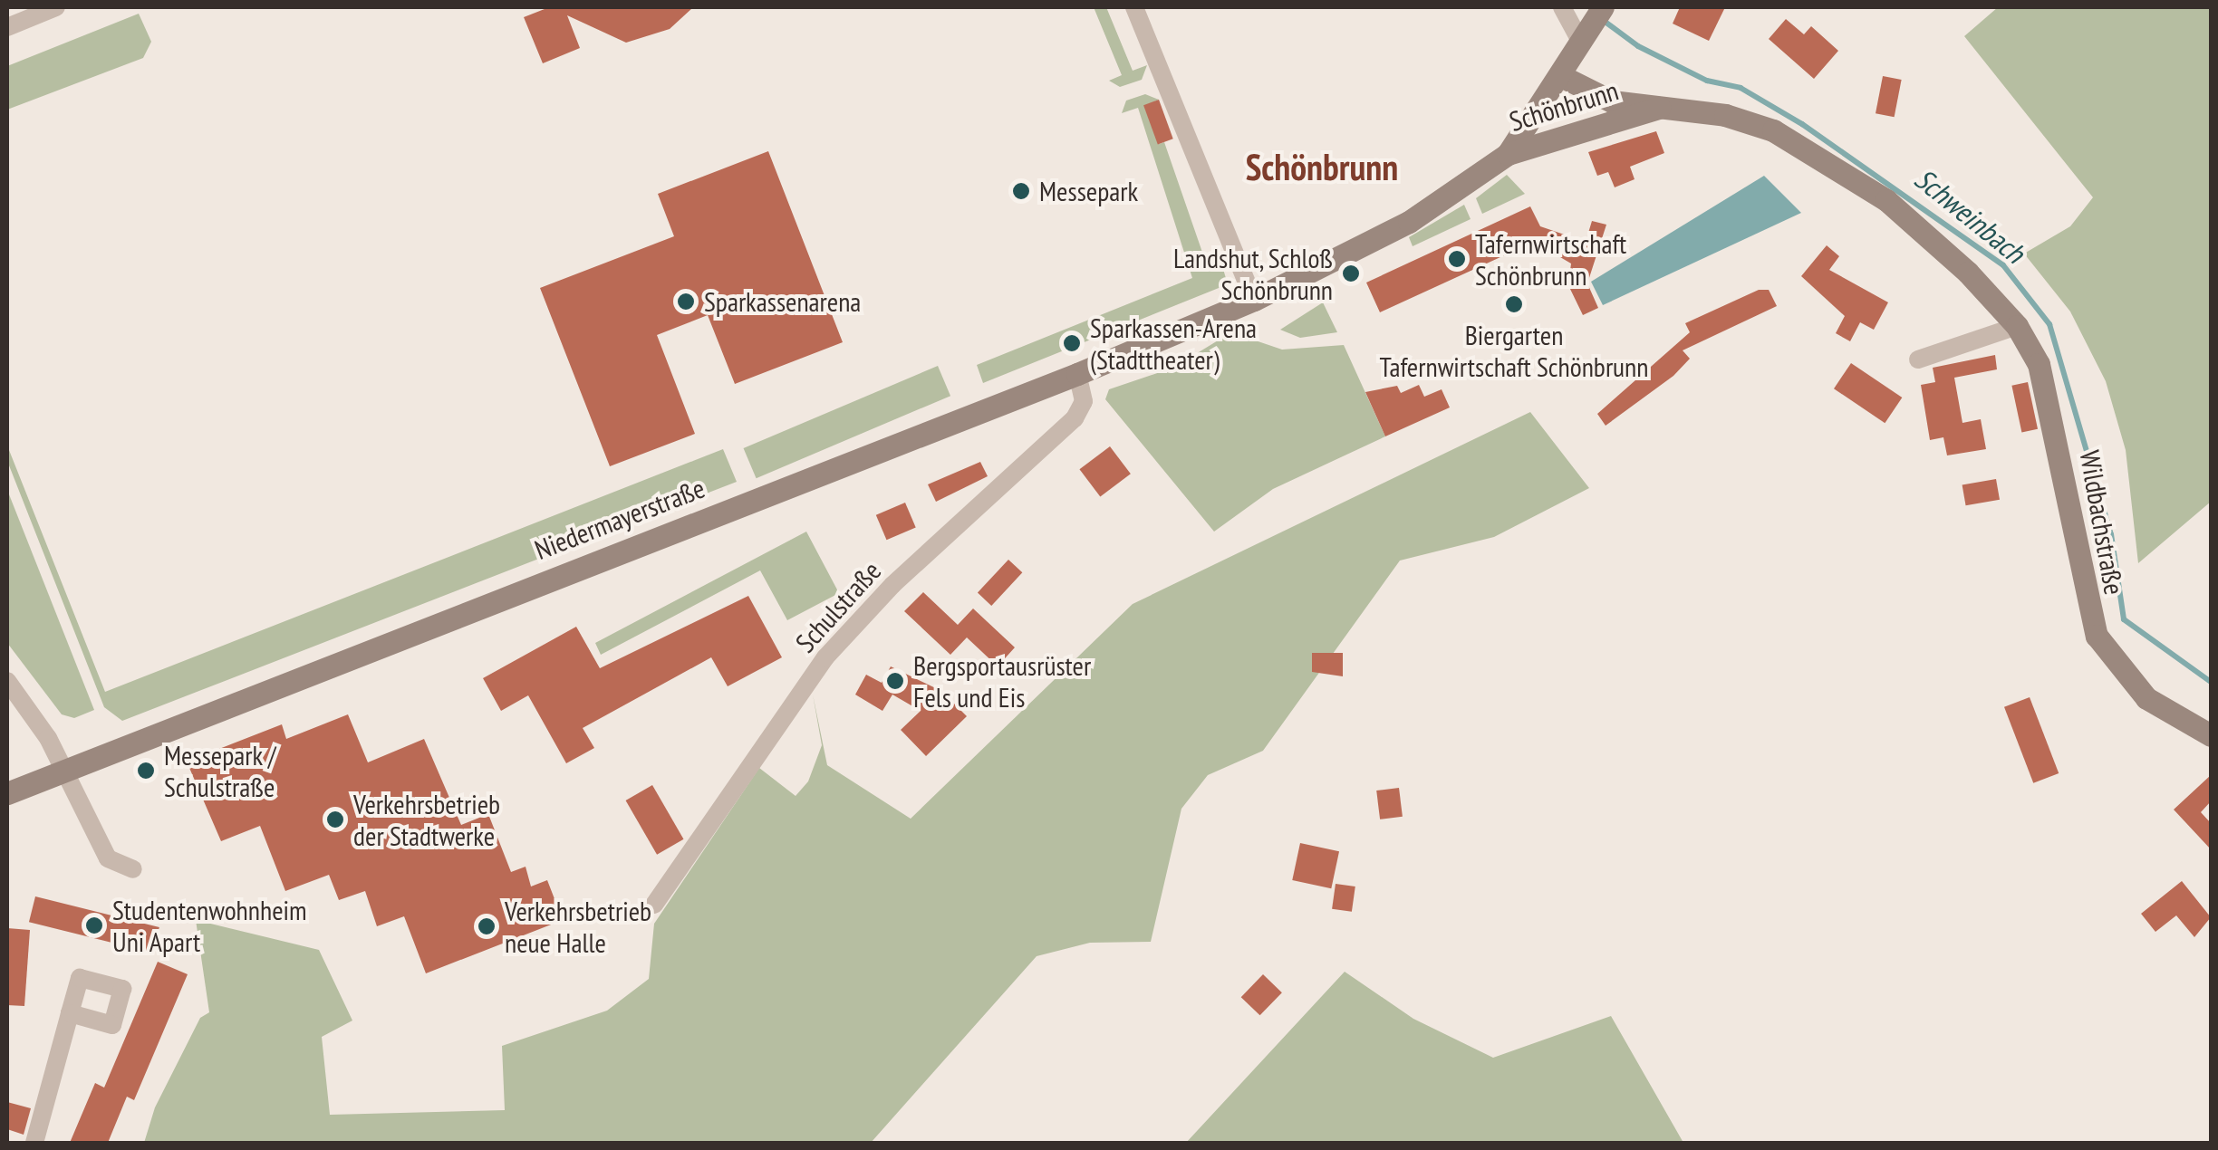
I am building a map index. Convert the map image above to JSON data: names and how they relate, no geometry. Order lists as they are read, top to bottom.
{
  "streets": {
    "main road": ["Schönbrunn", "Niedermayerstraße", "Wildbachstraße"],
    "street": ["Schulstraße"]
  },
  "crossings": [
    ["Schönbrunn", "Niedermayerstraße"],
    ["Schönbrunn", "Wildbachstraße"],
    ["Niedermayerstraße", "Schulstraße"]
  ],
  "districts": ["Schönbrunn"],
  "water": ["Schweinbach"],
  "places": [
    "Messepark",
    "Tafernwirtschaft Schönbrunn",
    "Landshut, Schloß Schönbrunn",
    "Sparkassenarena",
    "Biergarten Tafernwirtschaft Schönbrunn",
    "Sparkassen-Arena (Stadttheater)",
    "Bergsportausrüster Fels und Eis",
    "Messepark / Schulstraße",
    "Verkehrsbetrieb der Stadtwerke",
    "Studentenwohnheim Uni Apart",
    "Verkehrsbetrieb neue Halle"
  ]
}
